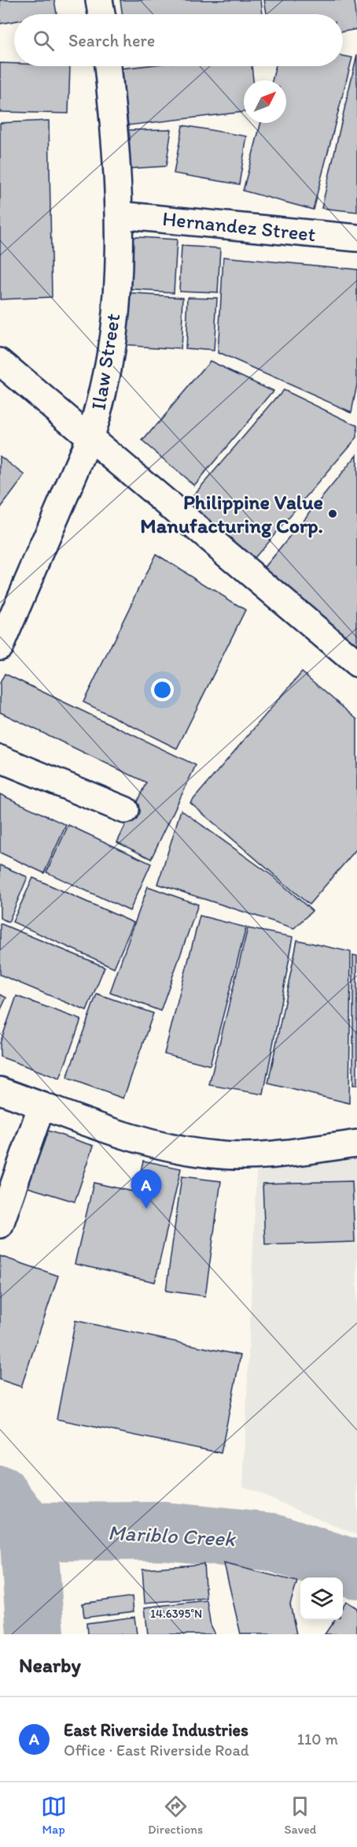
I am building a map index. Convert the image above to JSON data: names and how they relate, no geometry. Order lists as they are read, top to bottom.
{
  "streets": {
    "street": ["Hernandez Street", "Ilaw Street"]
  },
  "crossings": [
    ["Hernandez Street", "Ilaw Street"]
  ],
  "water": ["Mariblo Creek"],
  "places": ["Philippine Value Manufacturing Corp."],
  "north": "top right",
  "page": {
    "search": "Search here",
    "pins": "A",
    "heading": "Nearby",
    "list": [
      {
        "mark": "A",
        "name": "East Riverside Industries",
        "note": "Office · East Riverside Road",
        "value": "110 m"
      }
    ],
    "nav": ["Map", "Directions", "Saved"]
  },
  "coordinates": ["14.6395°N"]
}
